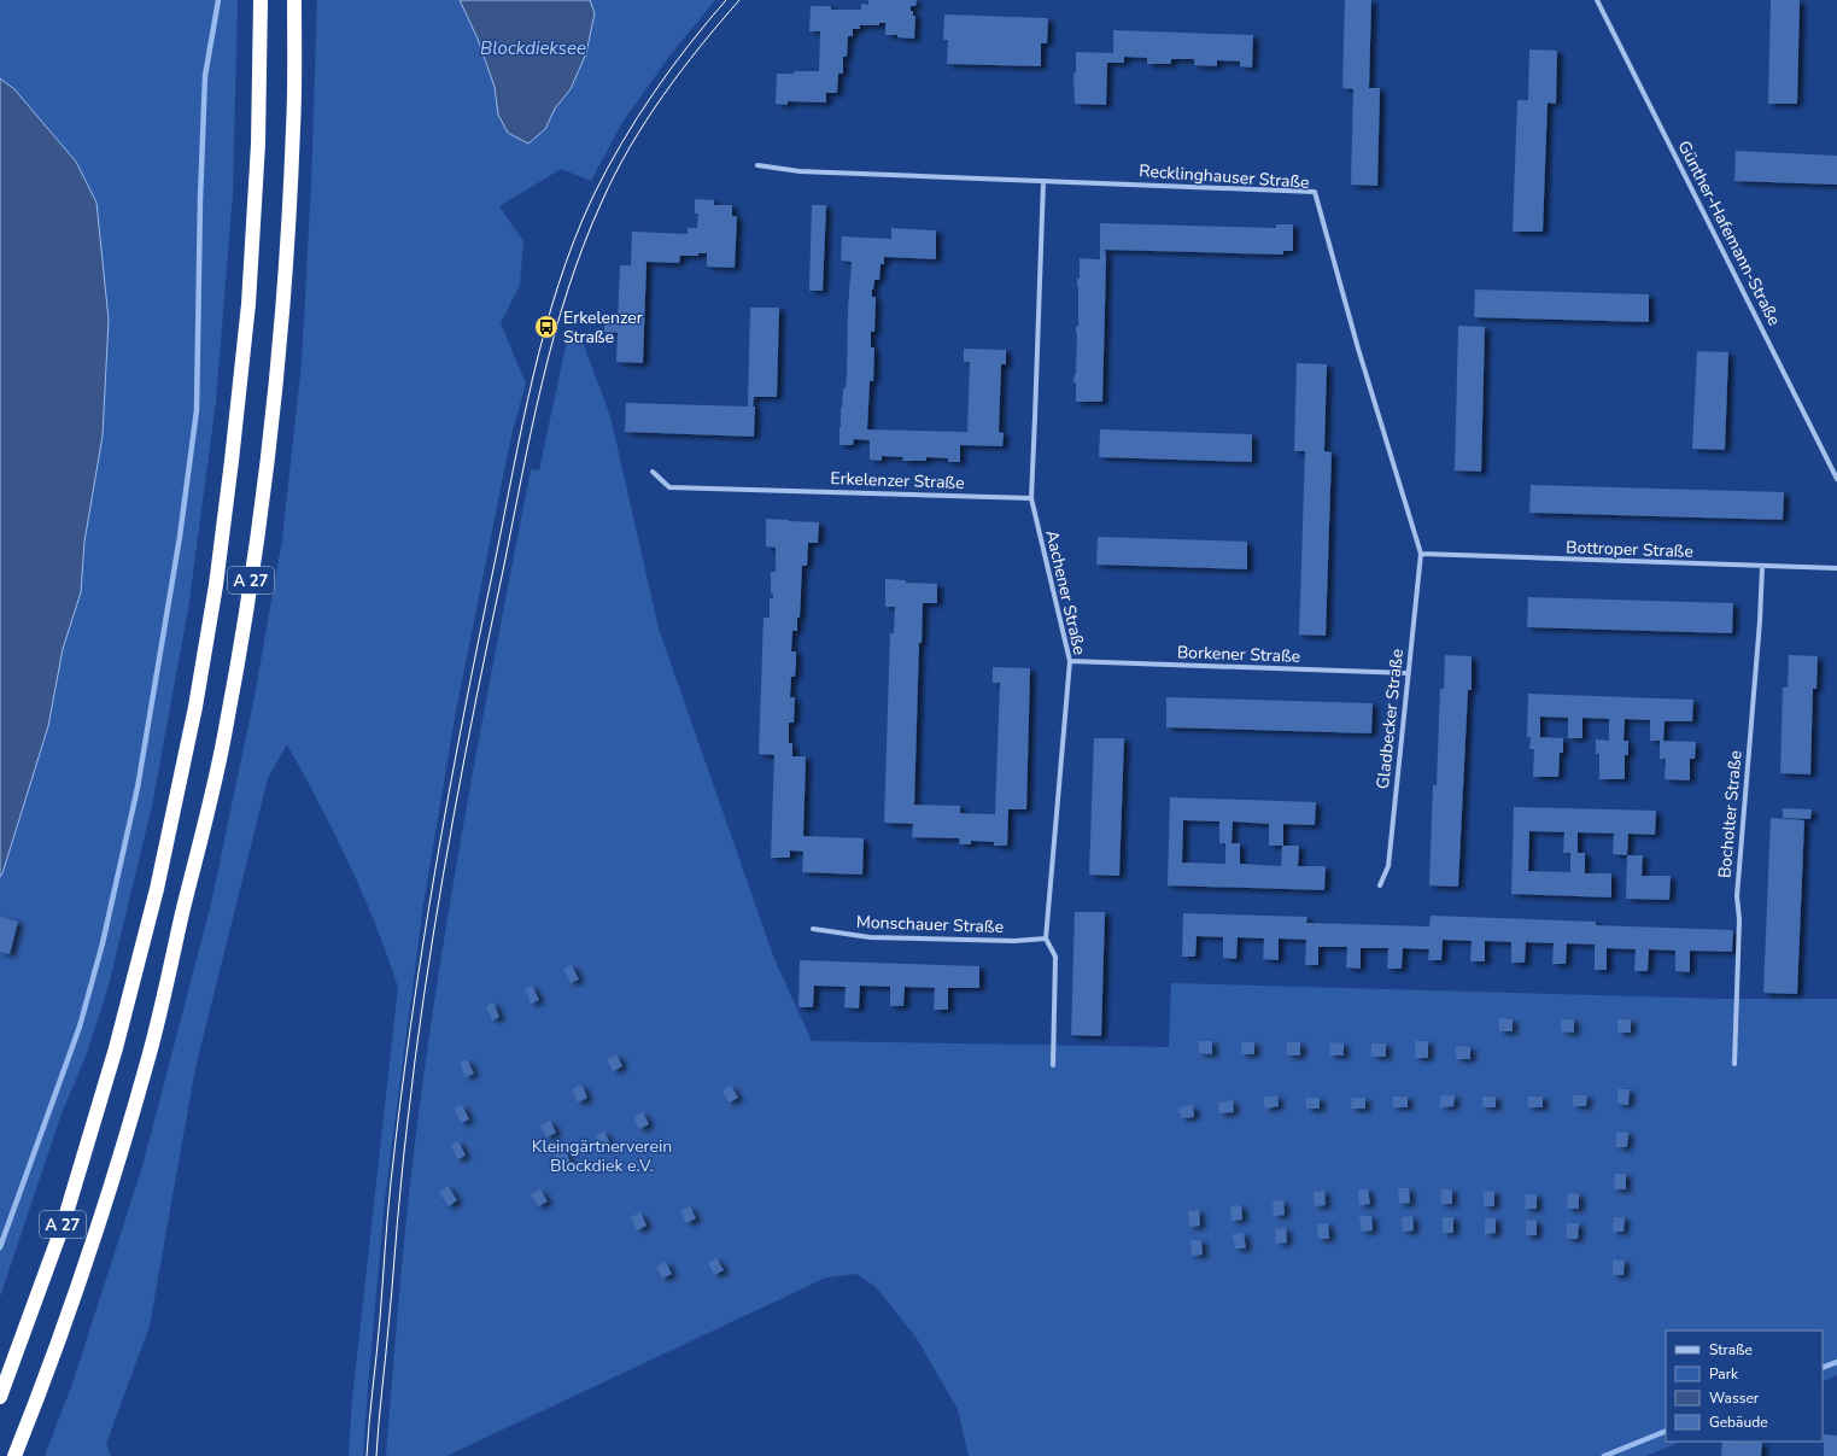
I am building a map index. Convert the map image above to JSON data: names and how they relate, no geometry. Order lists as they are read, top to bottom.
{
  "streets": {
    "highway": ["A 27"],
    "street": [
      "Recklinghauser Straße",
      "Günther-Hafemann-Straße",
      "Erkelenzer Straße",
      "Bottroper Straße",
      "Aachener Straße",
      "Borkener Straße",
      "Gladbecker Straße",
      "Bocholter Straße",
      "Monschauer Straße"
    ]
  },
  "crossings": [
    ["Recklinghauser Straße", "Bottroper Straße"],
    ["Recklinghauser Straße", "Aachener Straße"],
    ["Recklinghauser Straße", "Gladbecker Straße"],
    ["Erkelenzer Straße", "Aachener Straße"],
    ["Bottroper Straße", "Gladbecker Straße"],
    ["Bottroper Straße", "Bocholter Straße"],
    ["Aachener Straße", "Borkener Straße"],
    ["Aachener Straße", "Monschauer Straße"],
    ["Borkener Straße", "Gladbecker Straße"]
  ],
  "water": ["Blockdieksee"],
  "parks": ["Kleingärtnerverein Blockdiek e.V."],
  "places": {
    "bus stop": ["Erkelenzer Straße"]
  },
  "legend": [
    "Straße",
    "Park",
    "Wasser",
    "Gebäude"
  ]
}
